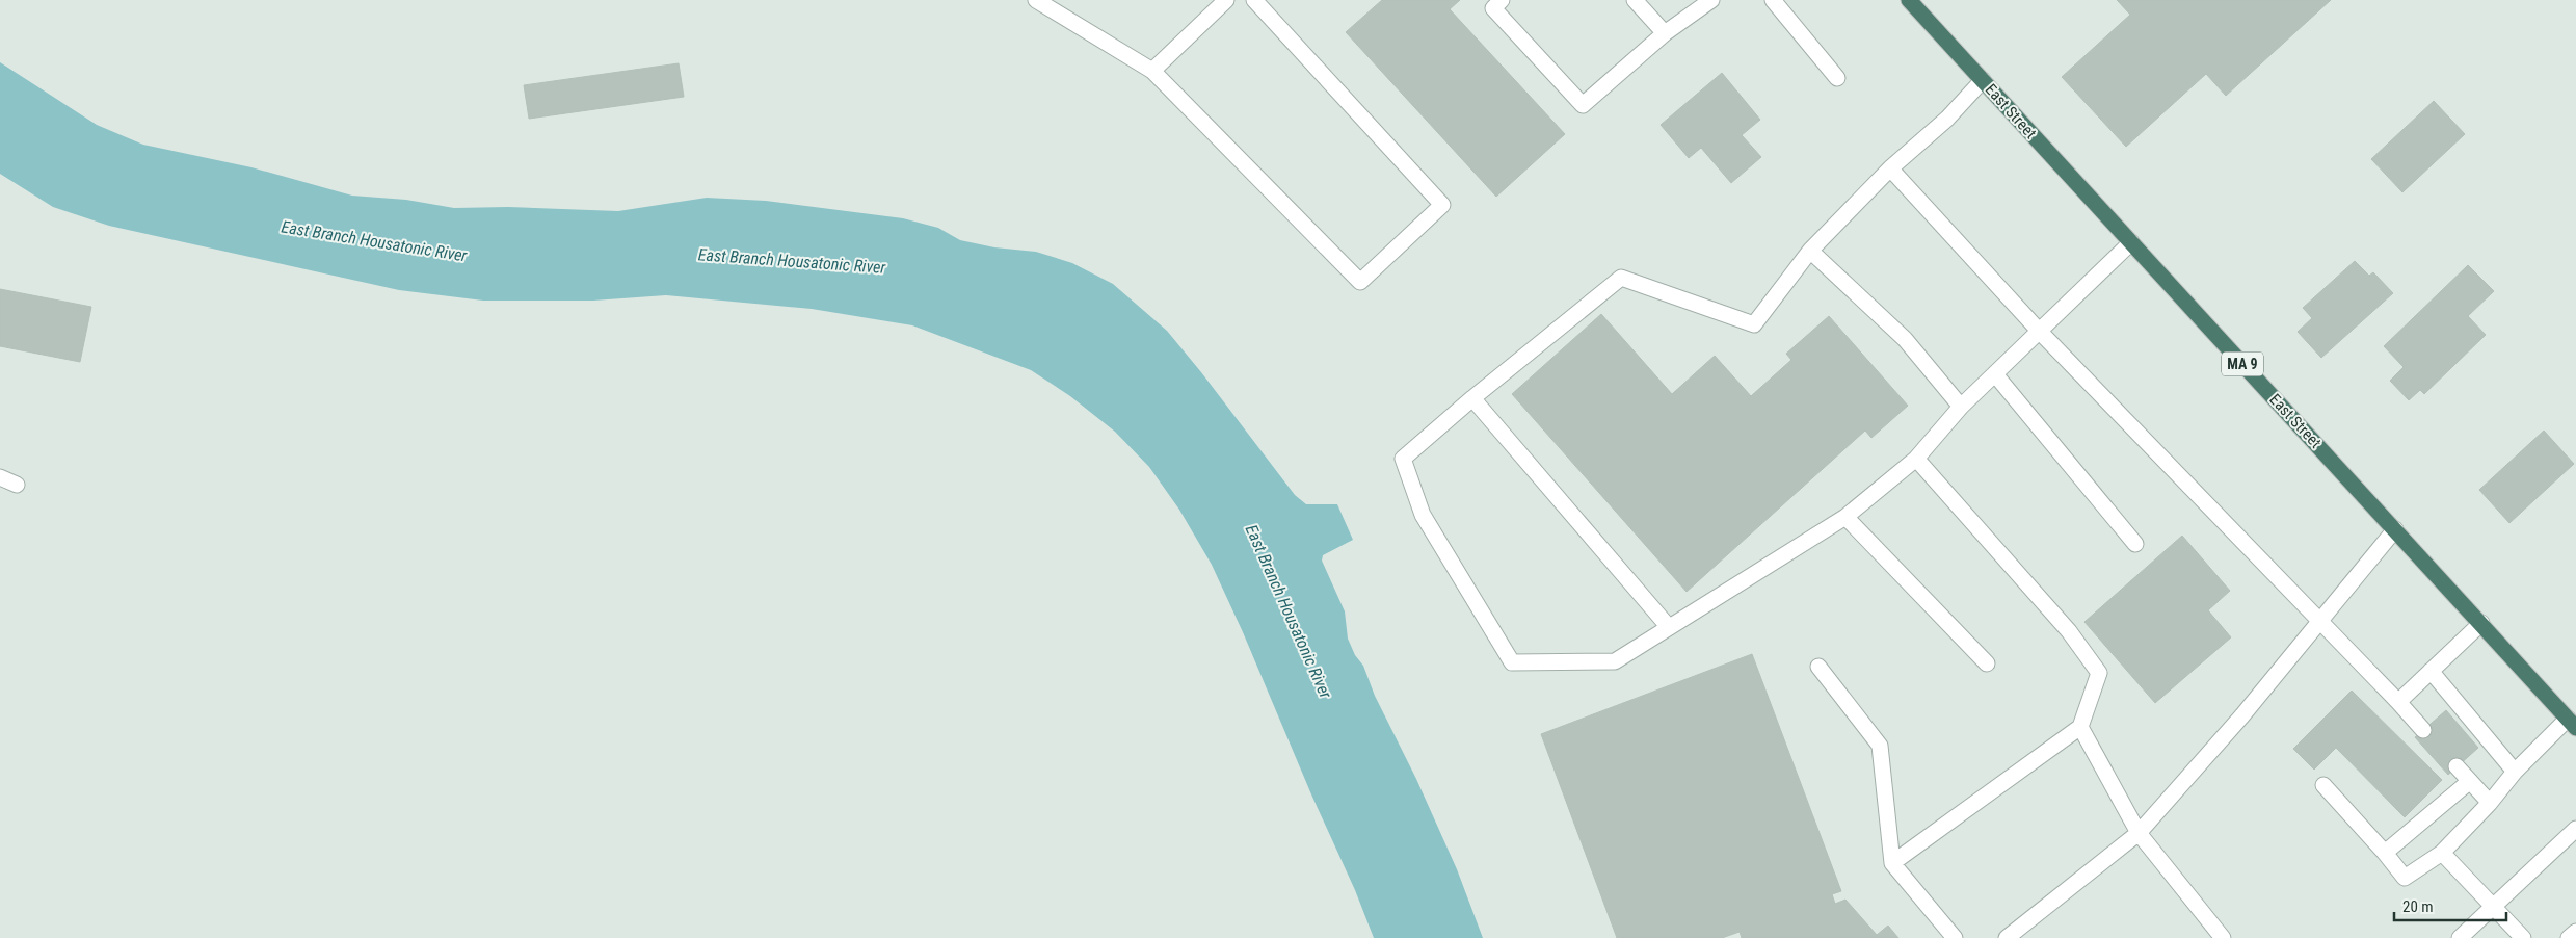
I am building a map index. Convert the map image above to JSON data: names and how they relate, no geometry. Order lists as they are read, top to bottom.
{
  "streets": {
    "highway": ["East Street", "MA 9"]
  },
  "water": ["East Branch Housatonic River"],
  "scale_bar": "20 m"
}
